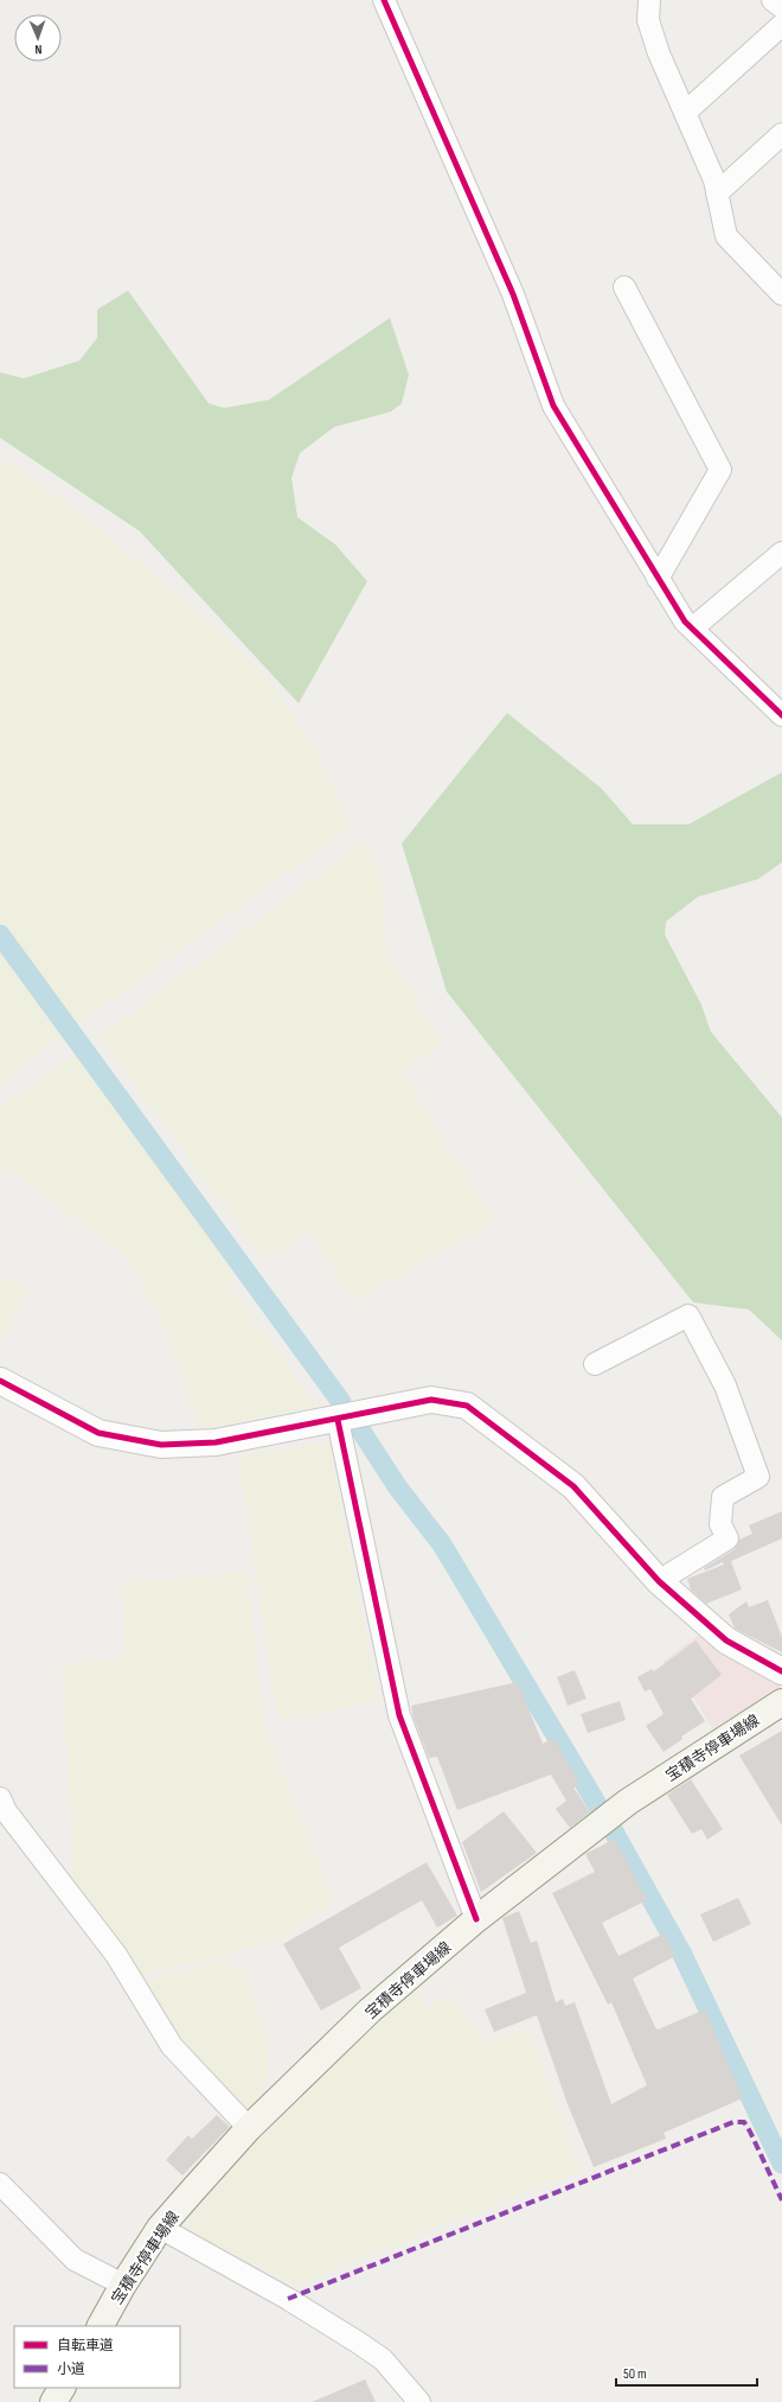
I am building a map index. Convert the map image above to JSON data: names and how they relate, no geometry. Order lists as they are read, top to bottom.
{
  "streets": {
    "main road": ["宝積寺停車場線"]
  },
  "legend": ["自転車道", "小道"],
  "scale_bar": "50 m",
  "north": "bottom"
}
